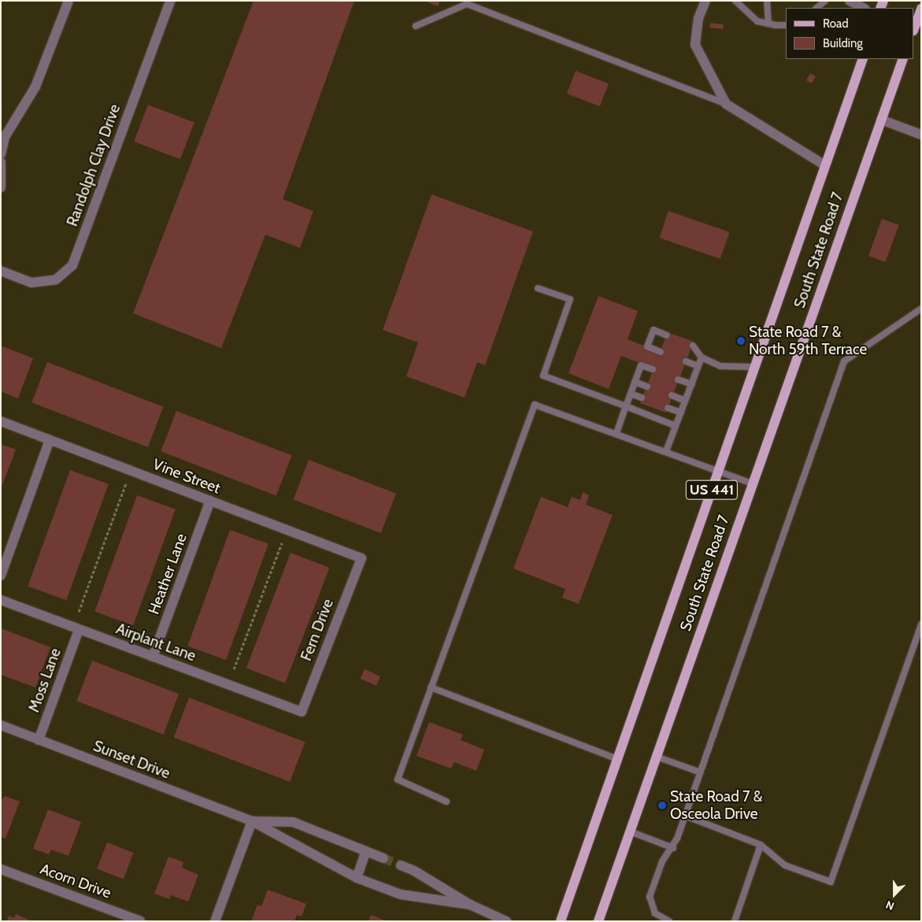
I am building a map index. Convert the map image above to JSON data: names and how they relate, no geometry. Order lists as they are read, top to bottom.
{
  "streets": {
    "main road": ["South State Road 7", "US 441"],
    "street": [
      "Randolph Clay Drive",
      "Vine Street",
      "Heather Lane",
      "Fern Drive",
      "Airplant Lane",
      "Moss Lane",
      "Sunset Drive",
      "Acorn Drive"
    ]
  },
  "crossings": [
    ["Vine Street", "Heather Lane"],
    ["Vine Street", "Fern Drive"],
    ["Heather Lane", "Airplant Lane"],
    ["Fern Drive", "Airplant Lane"],
    ["Airplant Lane", "Moss Lane"],
    ["Moss Lane", "Sunset Drive"]
  ],
  "places": ["State Road 7 & North 59th Terrace", "State Road 7 & Osceola Drive"],
  "legend": ["Road", "Building"],
  "north": "bottom"
}
